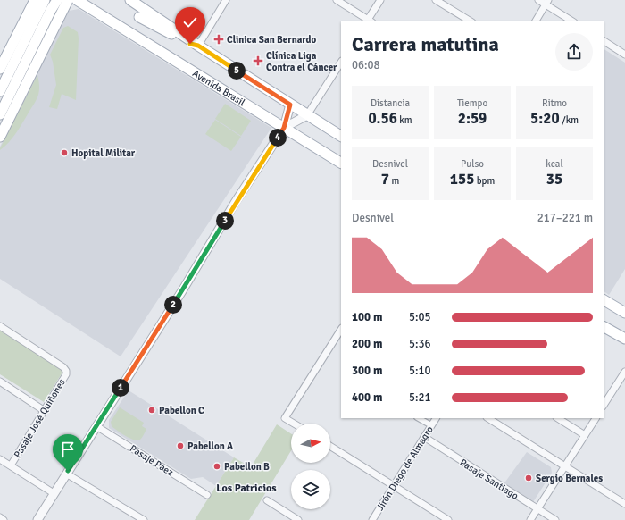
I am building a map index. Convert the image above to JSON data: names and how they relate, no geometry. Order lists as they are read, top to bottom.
{
  "streets": {
    "main road": ["Avenida Brasil"],
    "street": [
      "Pasaje José Quiñones",
      "Pasaje Paez",
      "Jirón Diego de Almagro",
      "Pasaje Santiago"
    ]
  },
  "crossings": [
    ["Jirón Diego de Almagro", "Pasaje Santiago"]
  ],
  "districts": ["Los Patricios"],
  "places": {
    "health": ["Clinica San Bernardo", "Clínica Liga Contra el Cáncer"],
    "other": [
      "Hopital Militar",
      "Pabellon C",
      "Pabellon A",
      "Pabellon B",
      "Sergio Bernales"
    ]
  },
  "north": "right",
  "page": {
    "heading": ["Carrera matutina", "06:08"],
    "pins": [
      "5",
      "4",
      "3",
      "2",
      "1"
    ],
    "stats": [
      ["Distancia", "0.56 km"],
      ["Tiempo", "2:59"],
      ["Ritmo", "5:20 /km"],
      ["Desnivel", "7 m"],
      ["Pulso", "155 bpm"],
      ["kcal", "35"]
    ],
    "chart": ["Desnivel", "217–221 m"],
    "list": [
      {
        "name": "100 m",
        "note": "5:05"
      },
      {
        "name": "200 m",
        "note": "5:36"
      },
      {
        "name": "300 m",
        "note": "5:10"
      },
      {
        "name": "400 m",
        "note": "5:21"
      }
    ]
  }
}
